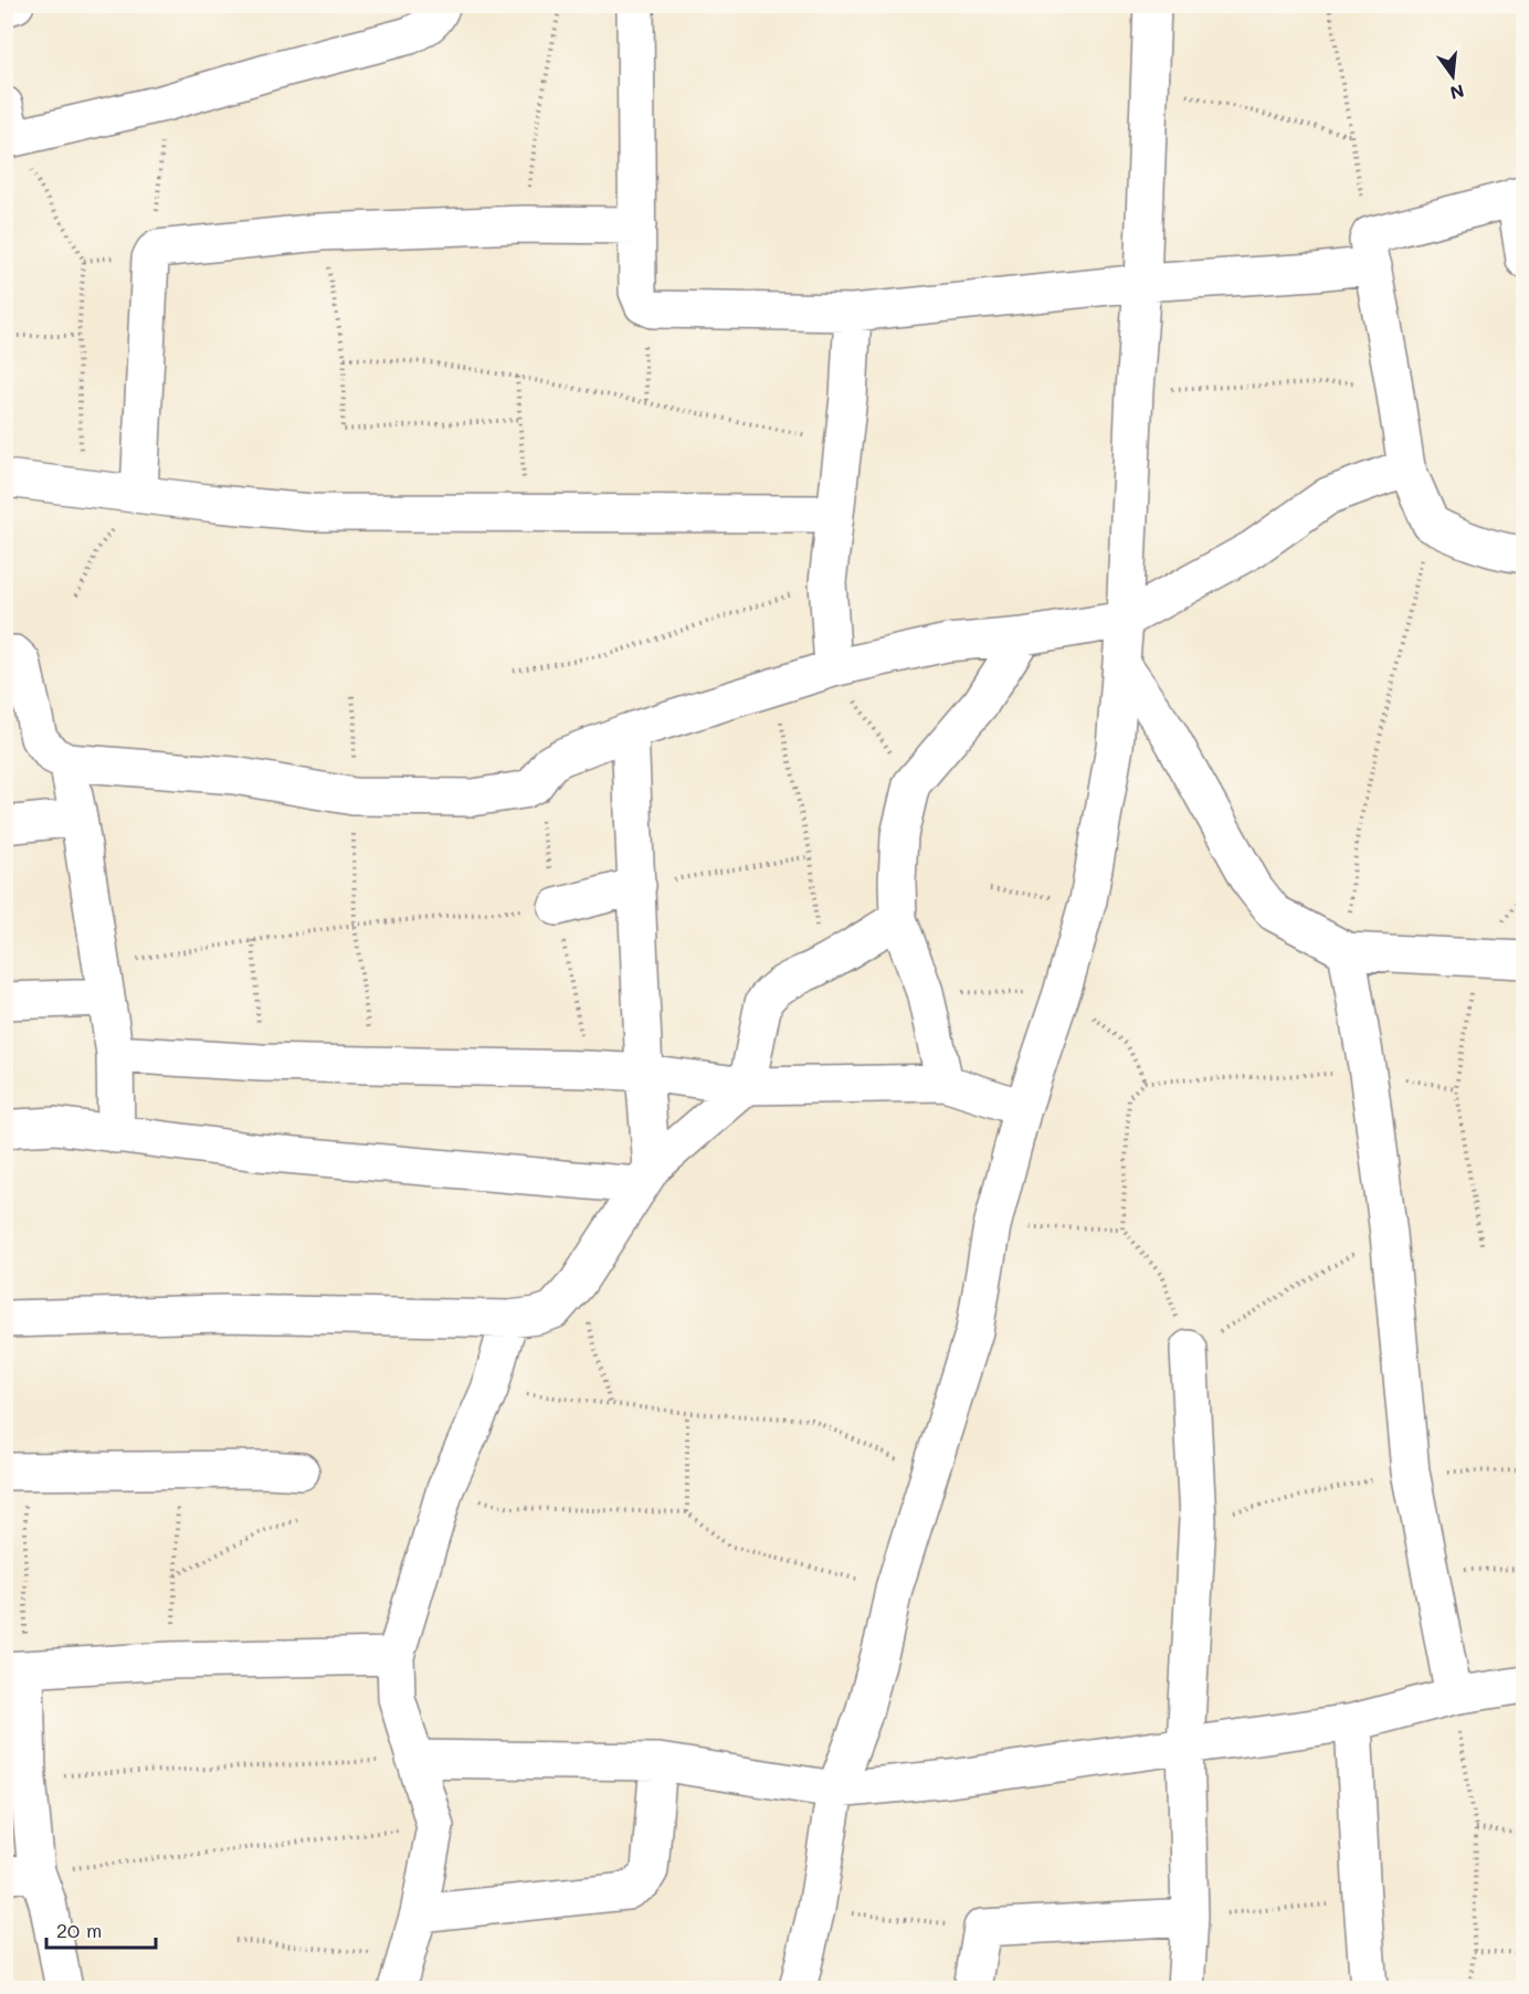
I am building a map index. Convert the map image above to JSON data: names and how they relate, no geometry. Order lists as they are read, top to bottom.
{
  "scale_bar": "20 m",
  "north": "bottom"
}
